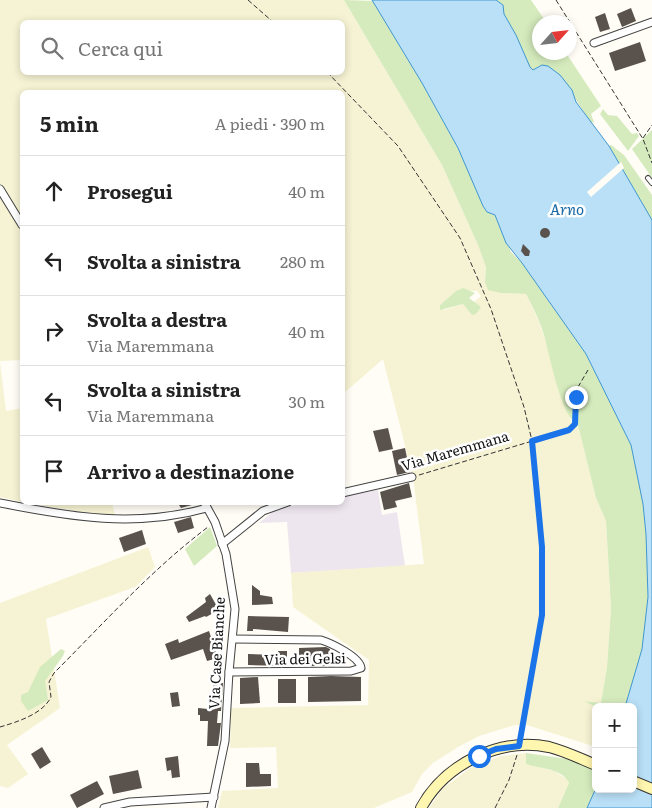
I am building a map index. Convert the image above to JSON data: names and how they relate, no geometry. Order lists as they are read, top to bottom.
{
  "streets": {
    "street": ["Via Maremmana", "Via Case Bianche", "Via dei Gelsi"]
  },
  "crossings": [
    ["Via Case Bianche", "Via dei Gelsi"]
  ],
  "water": ["Arno"],
  "north": "top right",
  "page": {
    "search": "Cerca qui",
    "heading": ["5 min", "A piedi · 390 m"],
    "list": [
      ["Prosegui", "40 m"],
      ["Svolta a sinistra", "280 m"],
      ["Svolta a destra", "Via Maremmana", "40 m"],
      ["Svolta a sinistra", "Via Maremmana", "30 m"],
      "Arrivo a destinazione"
    ],
    "map_buttons": ["+", "−"]
  }
}
